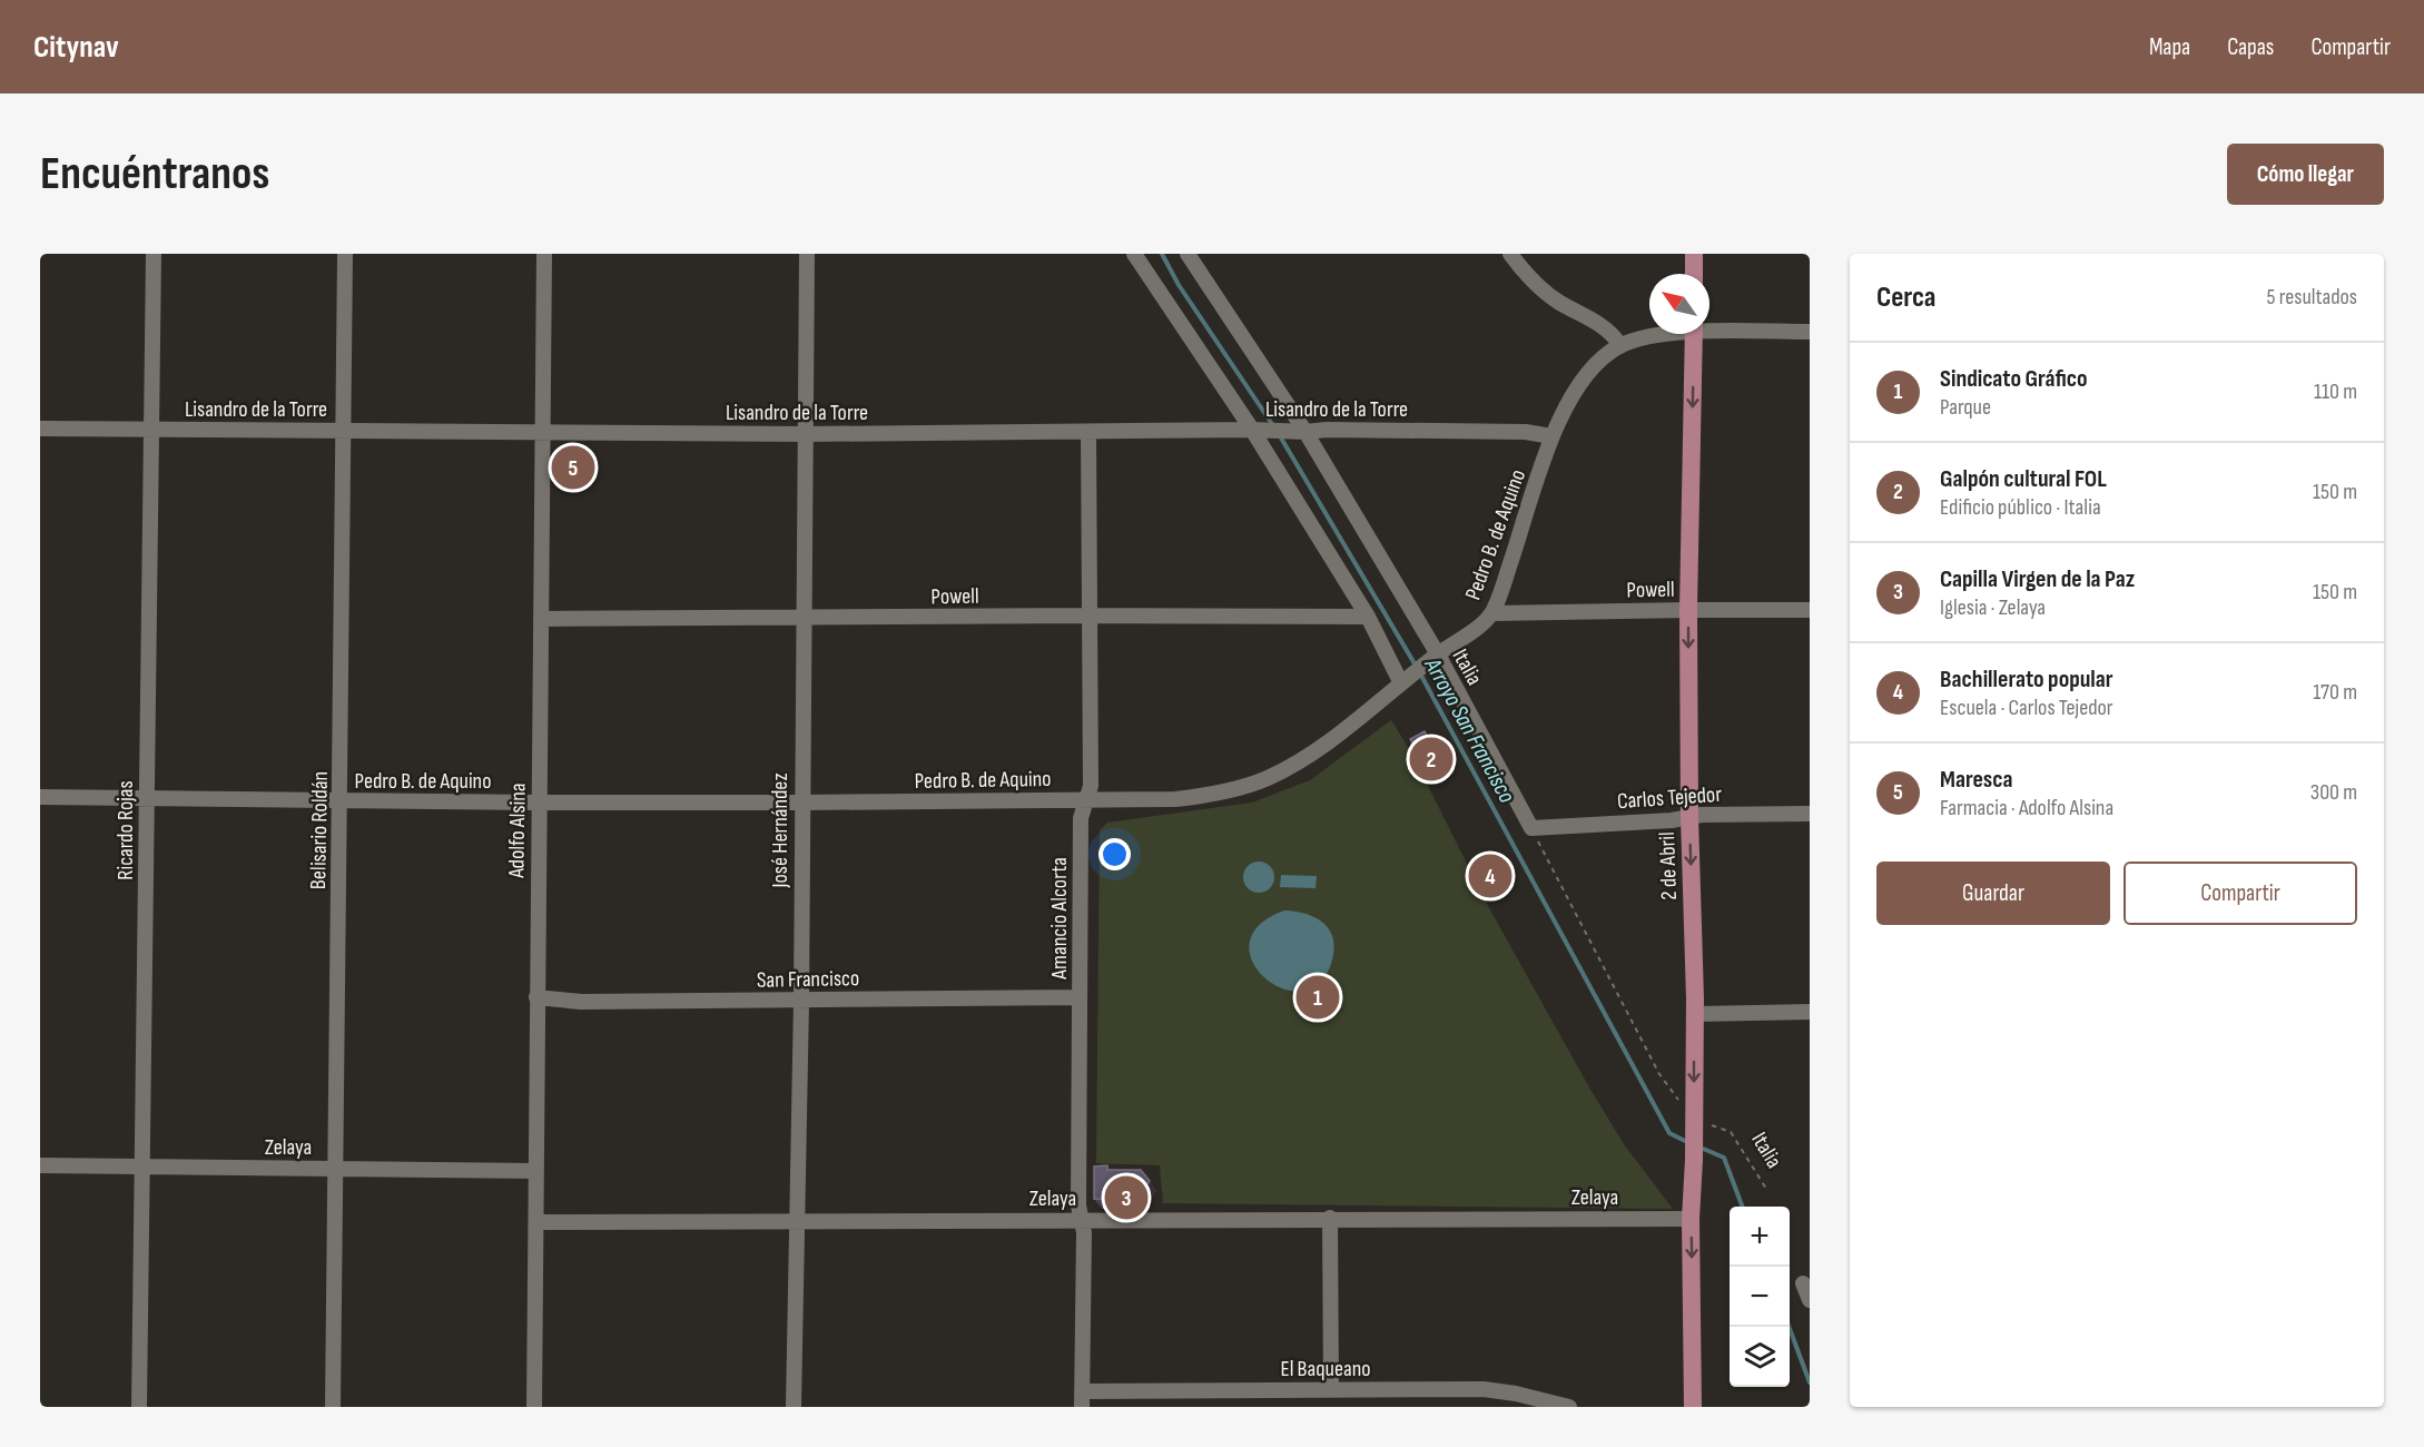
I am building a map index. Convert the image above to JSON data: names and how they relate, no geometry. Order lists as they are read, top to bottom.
{
  "streets": {
    "main road": ["2 de Abril"],
    "street": [
      "Lisandro de la Torre",
      "Pedro B. de Aquino",
      "Powell",
      "Italia",
      "Carlos Tejedor",
      "Ricardo Rojas",
      "Belisario Roldán",
      "Adolfo Alsina",
      "José Hernández",
      "Amancio Alcorta",
      "San Francisco",
      "Zelaya",
      "El Baqueano"
    ]
  },
  "crossings": [
    ["Lisandro de la Torre", "Pedro B. de Aquino"],
    ["Lisandro de la Torre", "Italia"],
    ["Lisandro de la Torre", "Ricardo Rojas"],
    ["Lisandro de la Torre", "Belisario Roldán"],
    ["Lisandro de la Torre", "Adolfo Alsina"],
    ["Lisandro de la Torre", "José Hernández"],
    ["Lisandro de la Torre", "Amancio Alcorta"],
    ["Pedro B. de Aquino", "Powell"],
    ["Pedro B. de Aquino", "Italia"],
    ["Pedro B. de Aquino", "Ricardo Rojas"],
    ["Pedro B. de Aquino", "Belisario Roldán"],
    ["Pedro B. de Aquino", "Adolfo Alsina"],
    ["Pedro B. de Aquino", "José Hernández"],
    ["Pedro B. de Aquino", "Amancio Alcorta"],
    ["Powell", "Adolfo Alsina"],
    ["Powell", "José Hernández"],
    ["Powell", "2 de Abril"],
    ["Powell", "Amancio Alcorta"],
    ["Italia", "Carlos Tejedor"],
    ["Italia", "2 de Abril"],
    ["Carlos Tejedor", "2 de Abril"],
    ["Ricardo Rojas", "Zelaya"],
    ["Belisario Roldán", "Zelaya"],
    ["Adolfo Alsina", "San Francisco"],
    ["Adolfo Alsina", "Zelaya"],
    ["José Hernández", "San Francisco"],
    ["José Hernández", "Zelaya"],
    ["2 de Abril", "Zelaya"],
    ["Amancio Alcorta", "San Francisco"],
    ["Amancio Alcorta", "Zelaya"],
    ["Amancio Alcorta", "El Baqueano"]
  ],
  "one_way": ["2 de Abril"],
  "water": ["Arroyo San Francisco"],
  "north": "top left",
  "page": {
    "header": "Citynav",
    "nav": ["Mapa", "Capas", "Compartir"],
    "buttons": [
      "Cómo llegar",
      ["Guardar", "Compartir"]
    ],
    "title": "Encuéntranos",
    "heading": ["Cerca", "5 resultados"],
    "list": [
      {
        "mark": "1",
        "name": "Sindicato Gráfico",
        "note": "Parque",
        "value": "110 m"
      },
      {
        "mark": "2",
        "name": "Galpón cultural FOL",
        "note": "Edificio público · Italia",
        "value": "150 m"
      },
      {
        "mark": "3",
        "name": "Capilla Virgen de la Paz",
        "note": "Iglesia · Zelaya",
        "value": "150 m"
      },
      {
        "mark": "4",
        "name": "Bachillerato popular",
        "note": "Escuela · Carlos Tejedor",
        "value": "170 m"
      },
      {
        "mark": "5",
        "name": "Maresca",
        "note": "Farmacia · Adolfo Alsina",
        "value": "300 m"
      }
    ],
    "pins": [
      "5",
      "2",
      "4",
      "1",
      "3"
    ],
    "map_buttons": ["+", "−"]
  }
}
